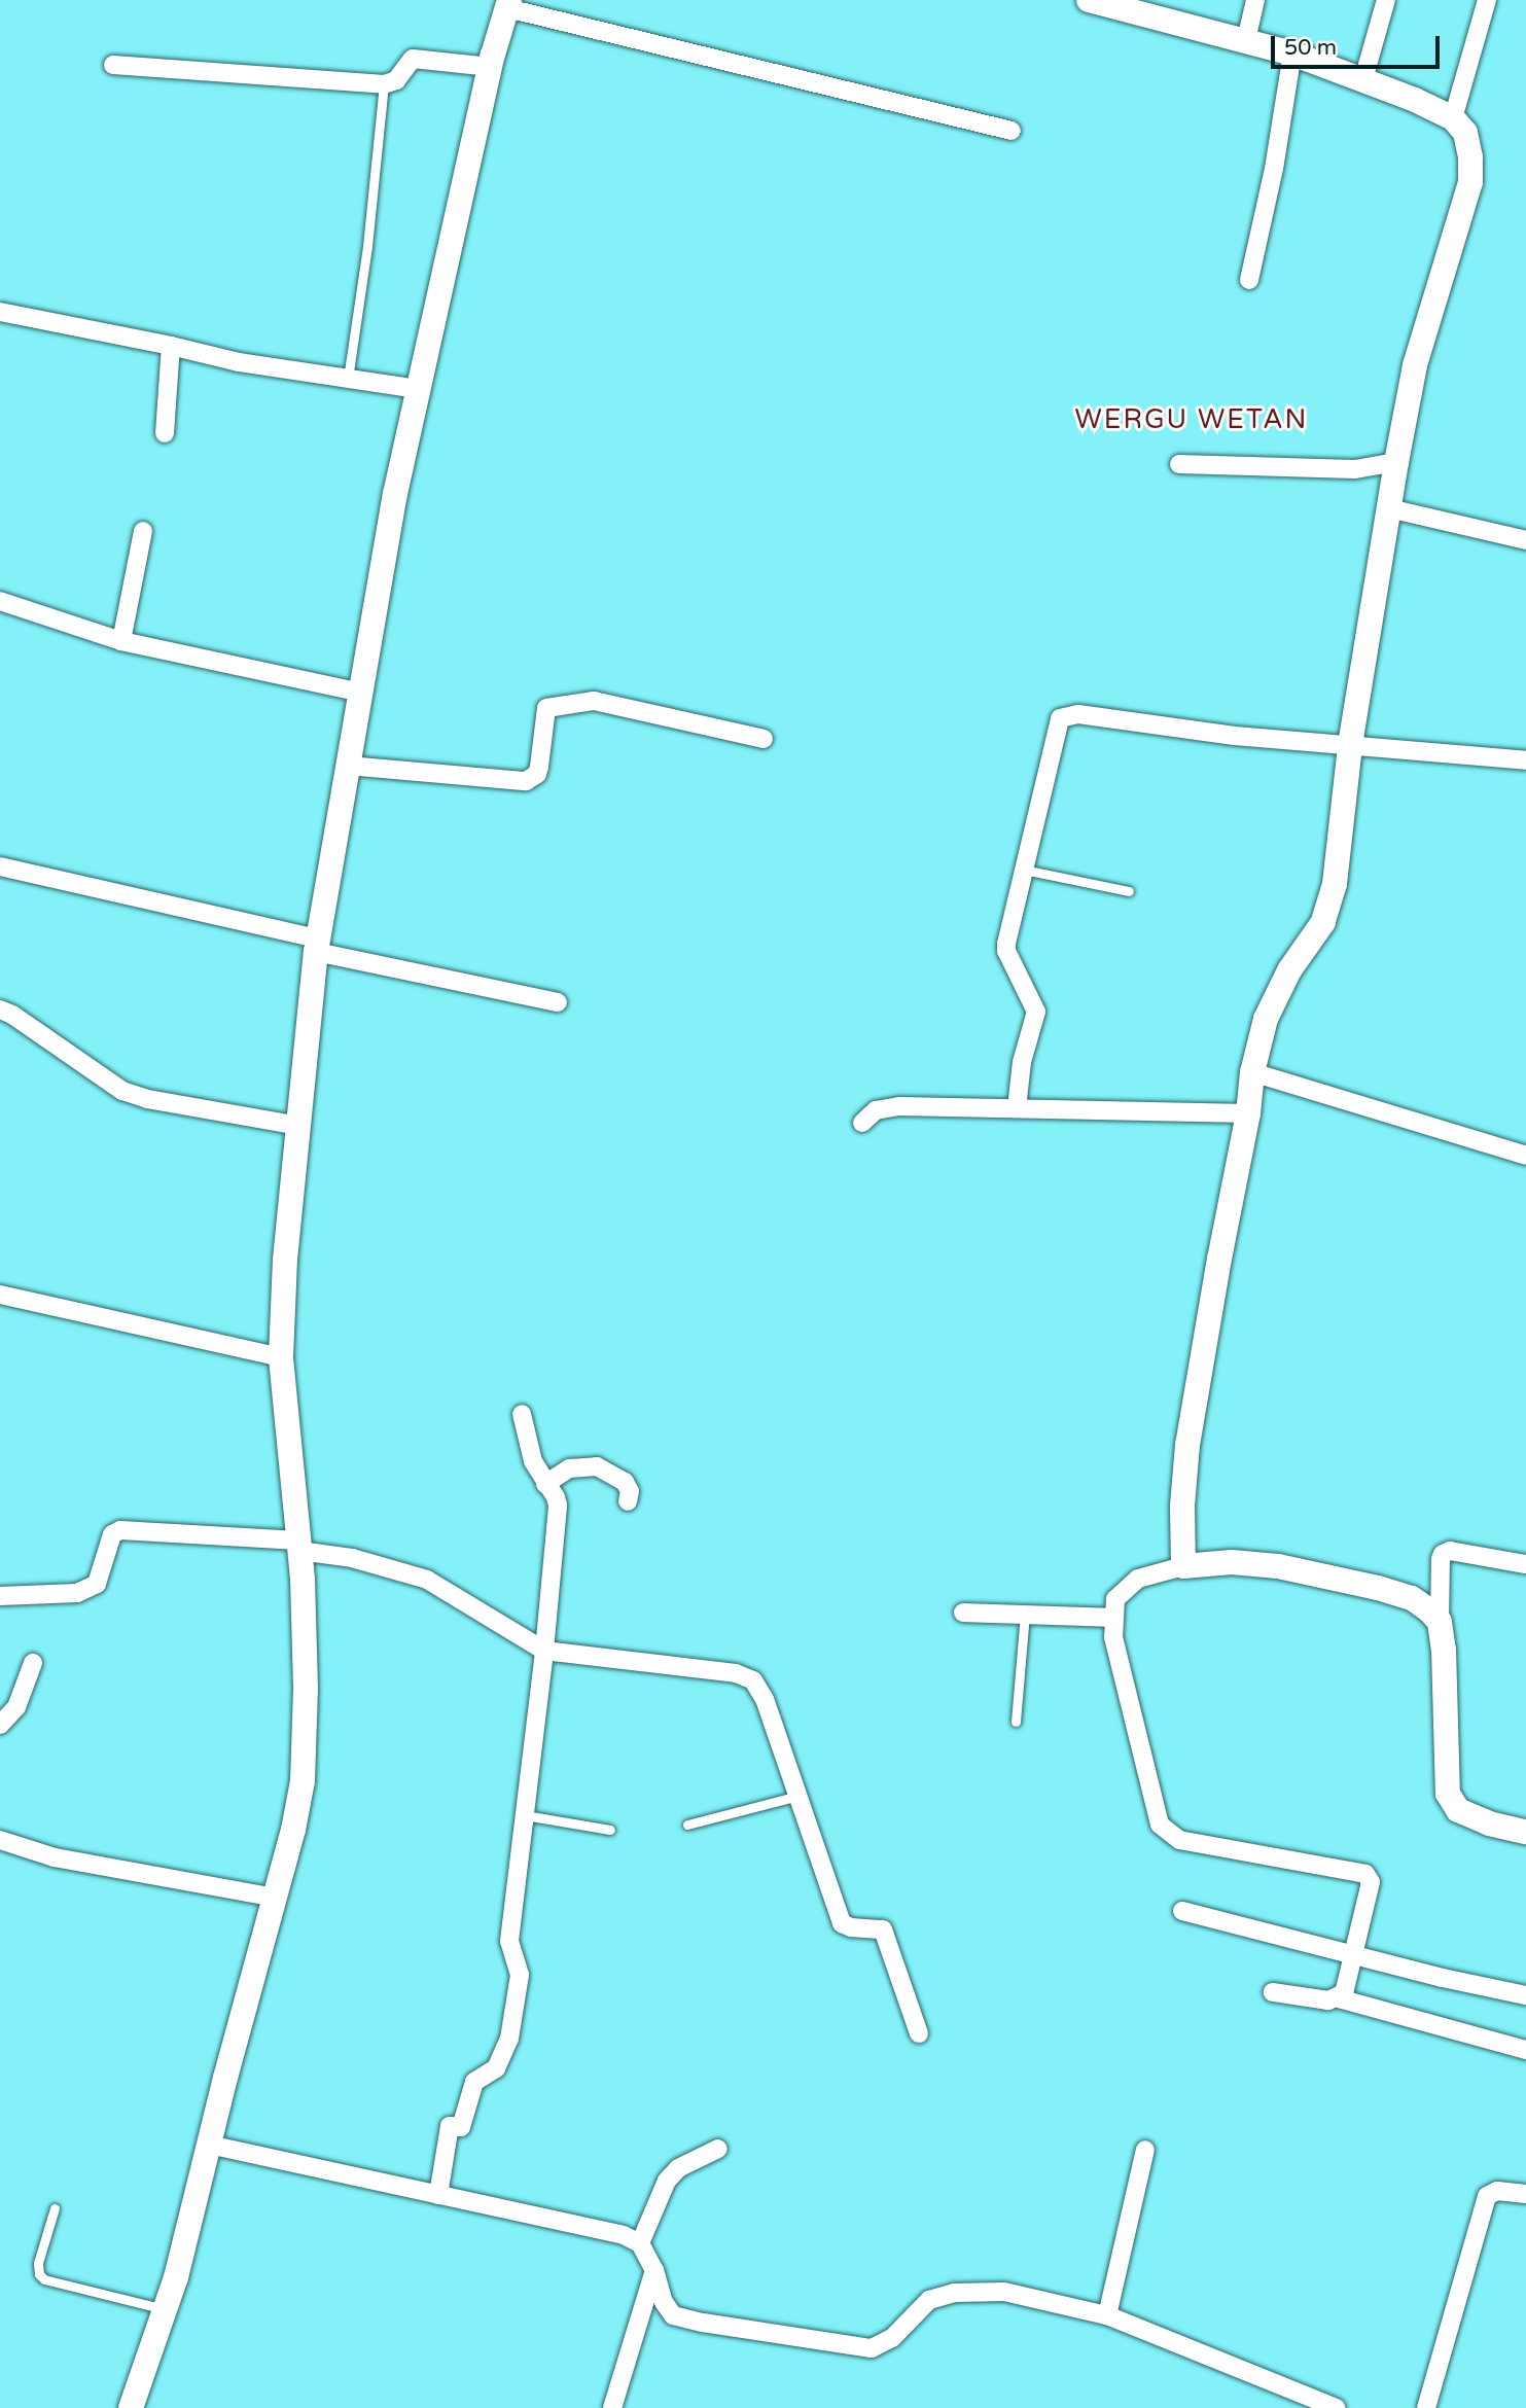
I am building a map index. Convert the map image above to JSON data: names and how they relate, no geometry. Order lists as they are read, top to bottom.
{
  "districts": ["WERGU WETAN"],
  "scale_bar": "50 m"
}
